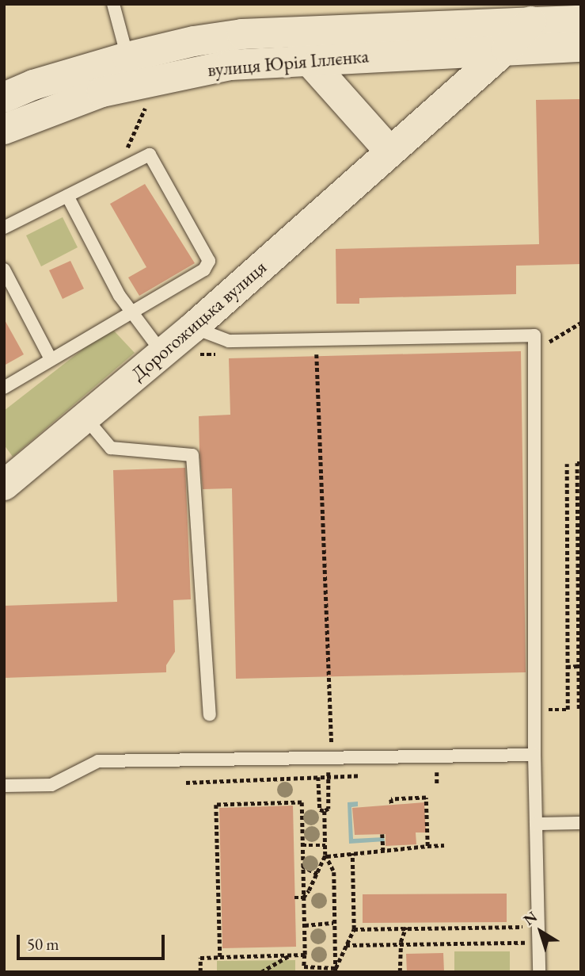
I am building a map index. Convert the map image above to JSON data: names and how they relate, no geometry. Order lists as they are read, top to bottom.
{
  "streets": {
    "main road": ["вулиця Юрія Іллєнка", "Дорогожицька вулиця"]
  },
  "crossings": [
    ["вулиця Юрія Іллєнка", "Дорогожицька вулиця"]
  ],
  "scale_bar": "50 m",
  "north": "top left"
}
